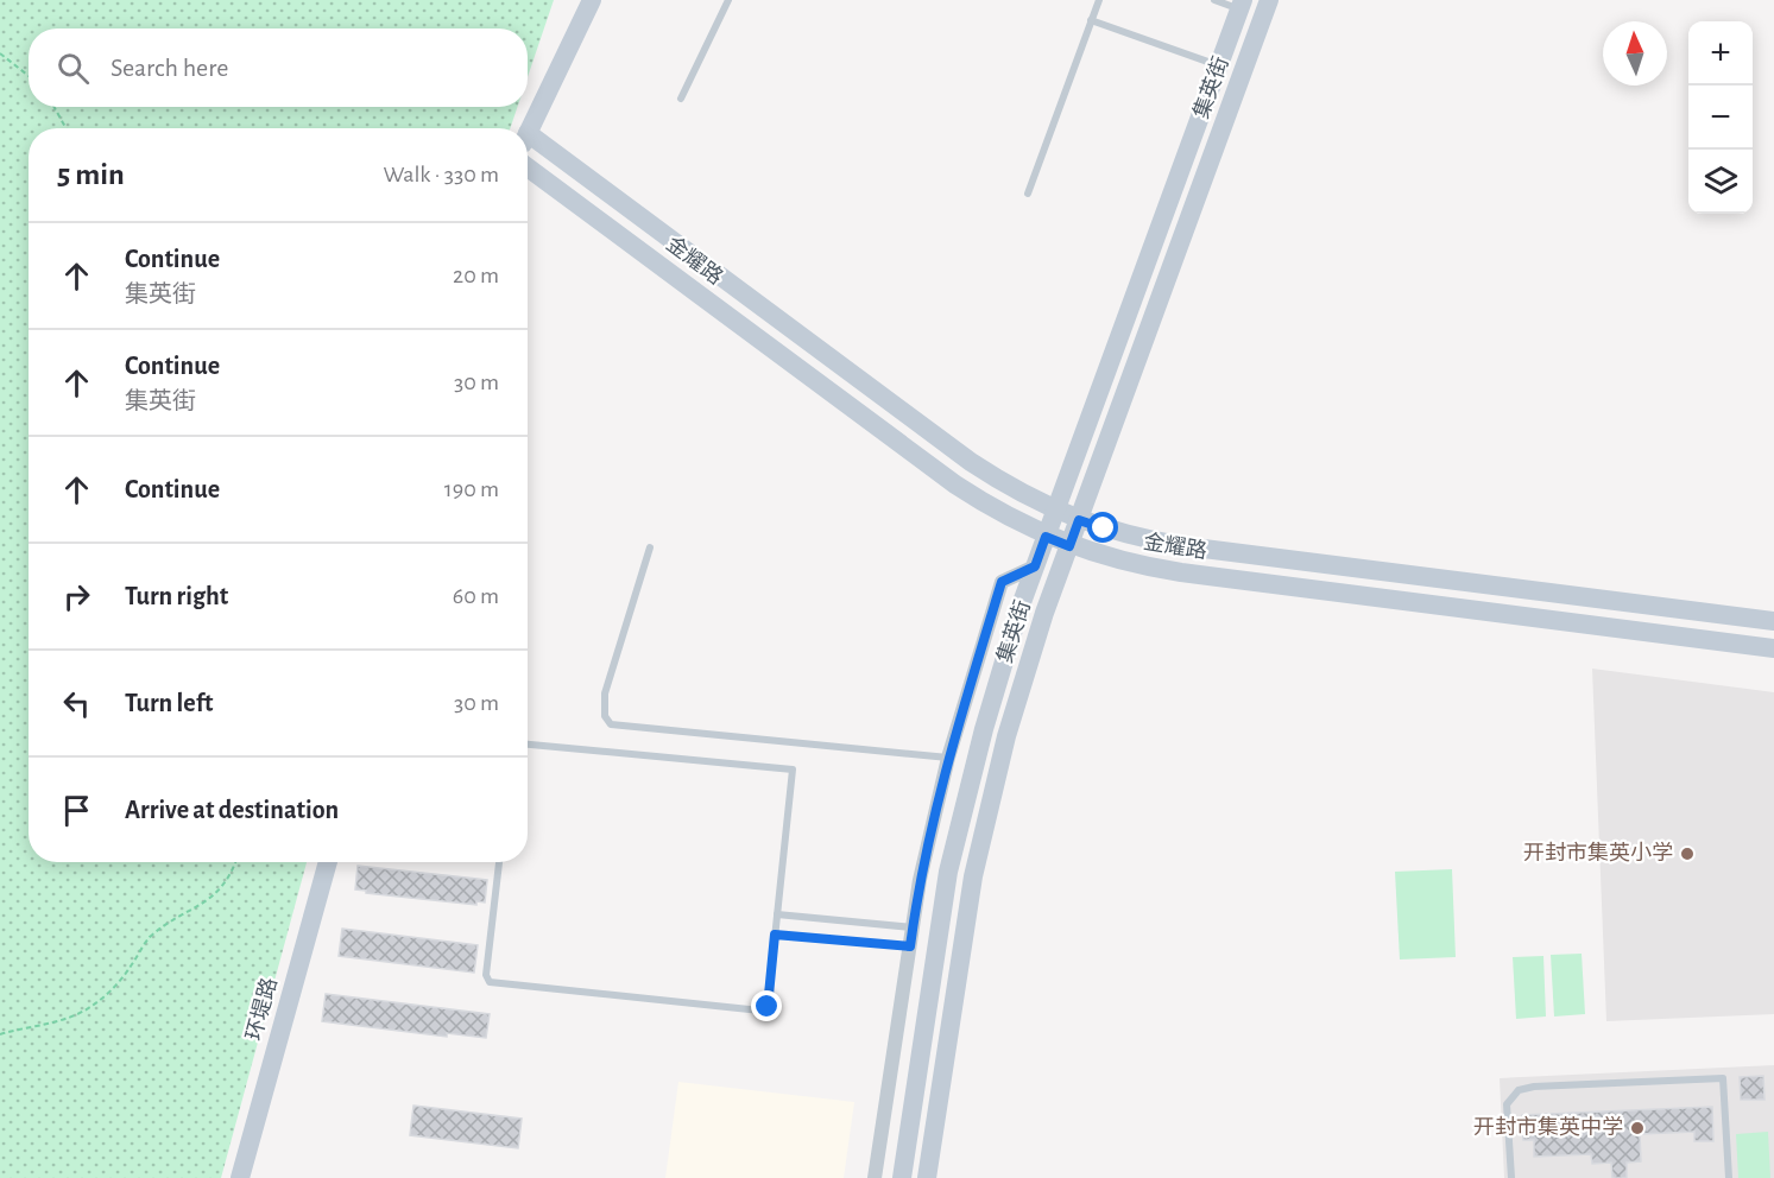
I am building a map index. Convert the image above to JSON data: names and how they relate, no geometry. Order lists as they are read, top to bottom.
{
  "streets": {
    "street": ["集英街", "金耀路", "环堤路"]
  },
  "crossings": [
    ["集英街", "金耀路"]
  ],
  "places": ["开封市集英小学", "开封市集英中学"],
  "north": "top",
  "page": {
    "map_buttons": ["+", "−"],
    "search": "Search here",
    "heading": ["5 min", "Walk · 330 m"],
    "list": [
      ["Continue", "集英街", "20 m"],
      ["Continue", "集英街", "30 m"],
      ["Continue", "190 m"],
      ["Turn right", "60 m"],
      ["Turn left", "30 m"],
      "Arrive at destination"
    ]
  }
}
